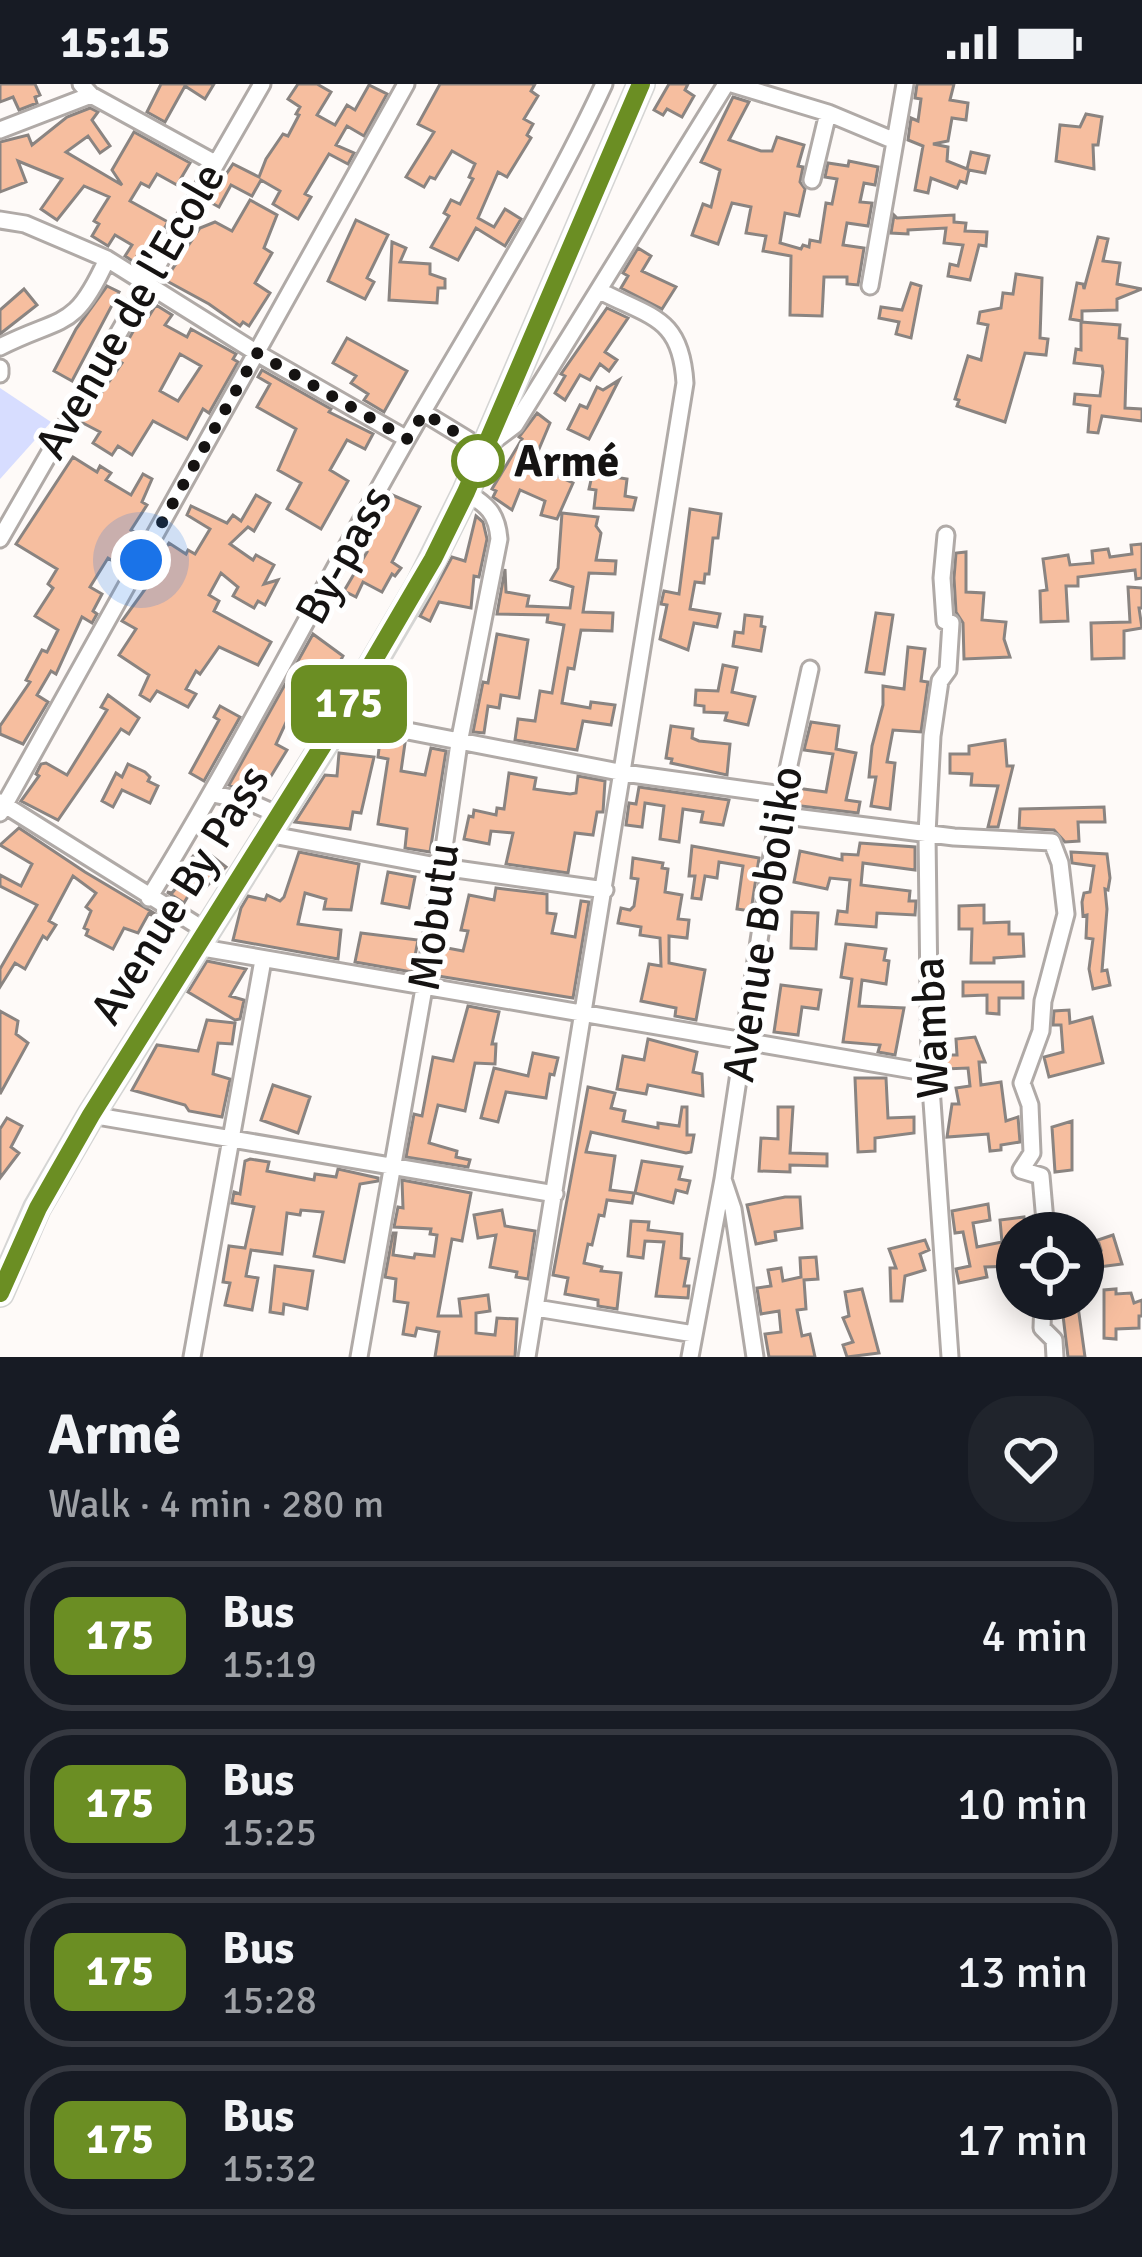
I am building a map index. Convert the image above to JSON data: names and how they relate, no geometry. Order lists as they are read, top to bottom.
{
  "streets": {
    "highway": ["Avenue By Pass"],
    "street": [
      "Avenue de l'Ecole",
      "By-pass",
      "Mobutu",
      "Avenue Boboliko",
      "Wamba"
    ]
  },
  "crossings": [
    ["Avenue By Pass", "Mobutu"]
  ],
  "places": ["Armé"],
  "lines": ["bus line 175"],
  "page": {
    "status": "15:15",
    "on_map": "175",
    "heading": ["Armé", "Walk · 4 min · 280 m"],
    "list": [
      {
        "mark": "175",
        "name": "Bus",
        "note": "15:19",
        "value": "4 min"
      },
      {
        "mark": "175",
        "name": "Bus",
        "note": "15:25",
        "value": "10 min"
      },
      {
        "mark": "175",
        "name": "Bus",
        "note": "15:28",
        "value": "13 min"
      },
      {
        "mark": "175",
        "name": "Bus",
        "note": "15:32",
        "value": "17 min"
      }
    ]
  }
}
